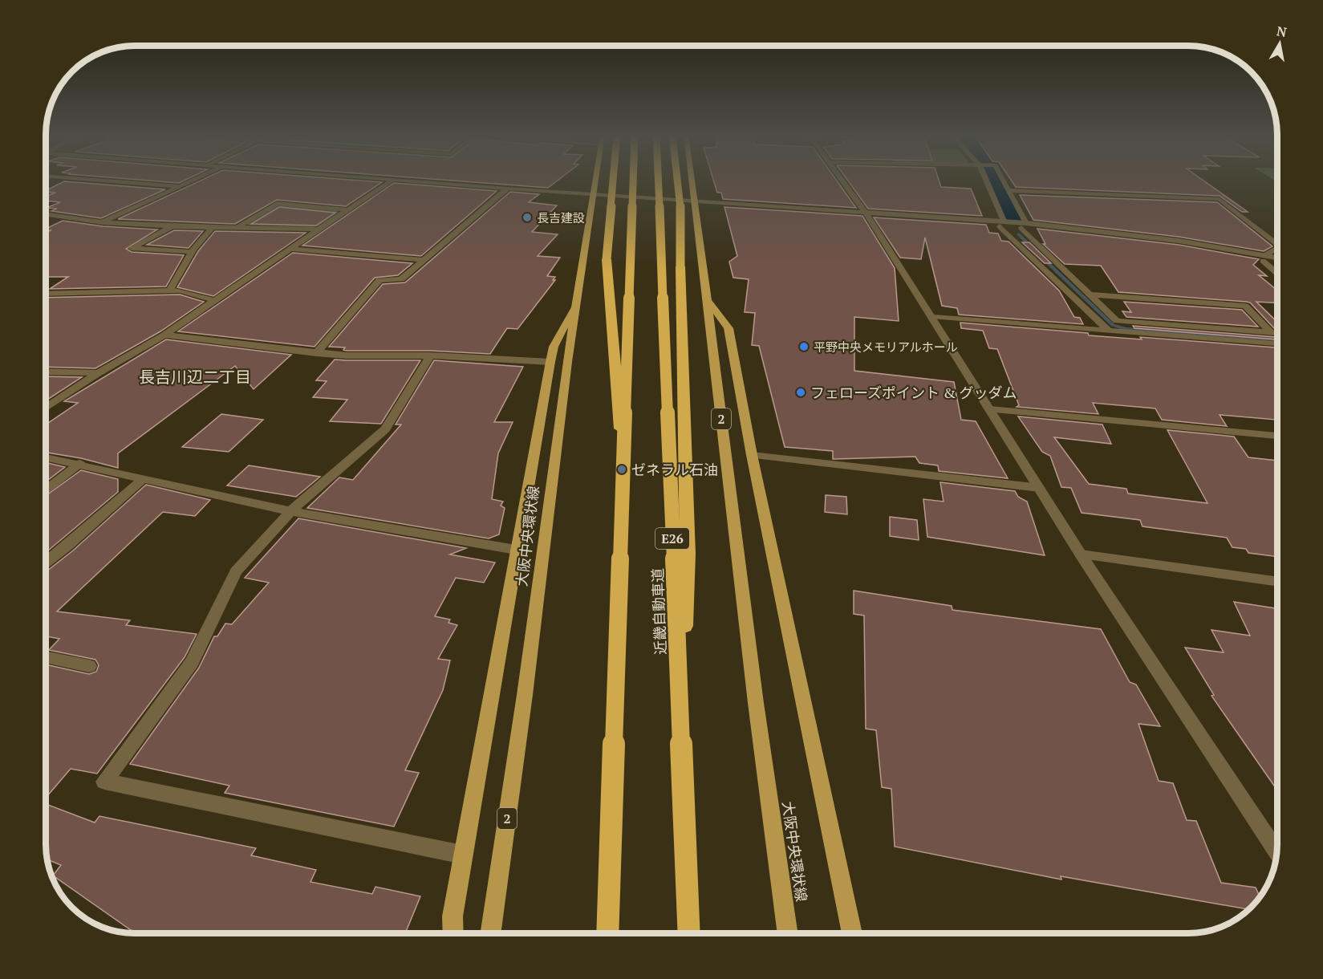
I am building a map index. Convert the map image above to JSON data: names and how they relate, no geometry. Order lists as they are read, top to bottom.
{
  "streets": {
    "highway": ["E26", "近畿自動車道"],
    "main road": ["2", "大阪中央環状線"]
  },
  "districts": ["長吉川辺二丁目"],
  "places": [
    "長吉建設",
    "平野中央メモリアルホール",
    "フェローズポイント & グッダム",
    "ゼネラル石油"
  ],
  "north": "top"
}
